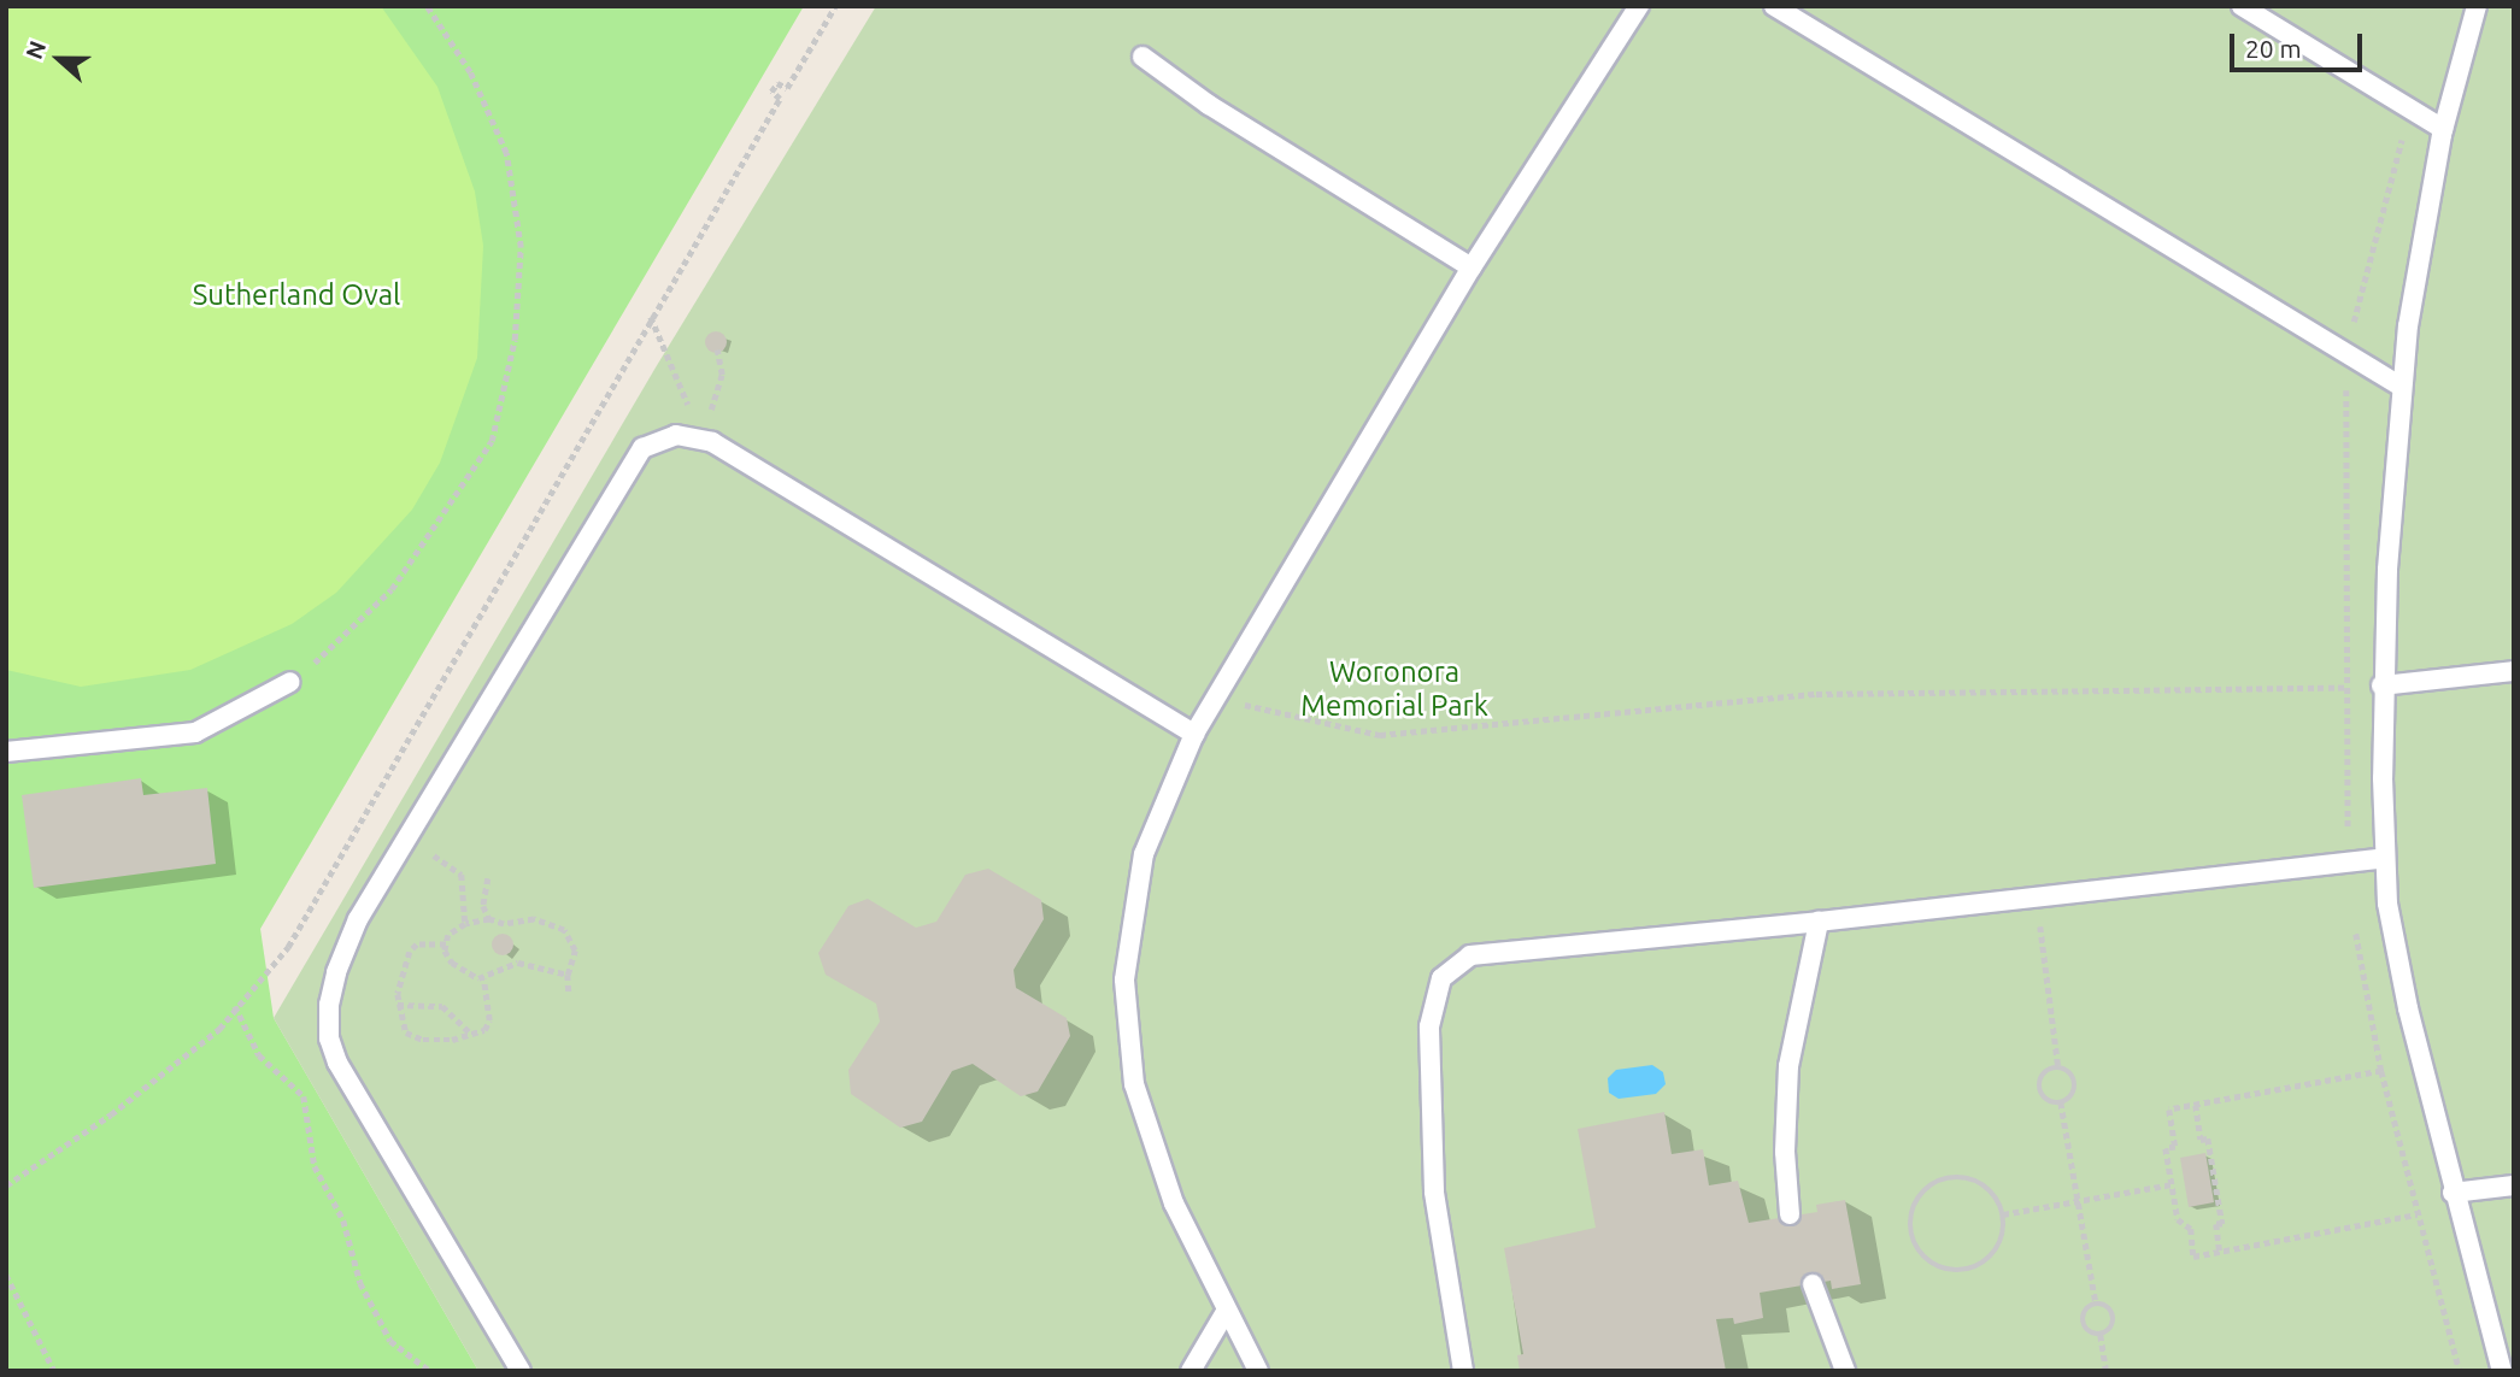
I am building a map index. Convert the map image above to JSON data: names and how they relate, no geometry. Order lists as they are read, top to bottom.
{
  "parks": ["Sutherland Oval", "Woronora Memorial Park"],
  "scale_bar": "20 m",
  "north": "left"
}
